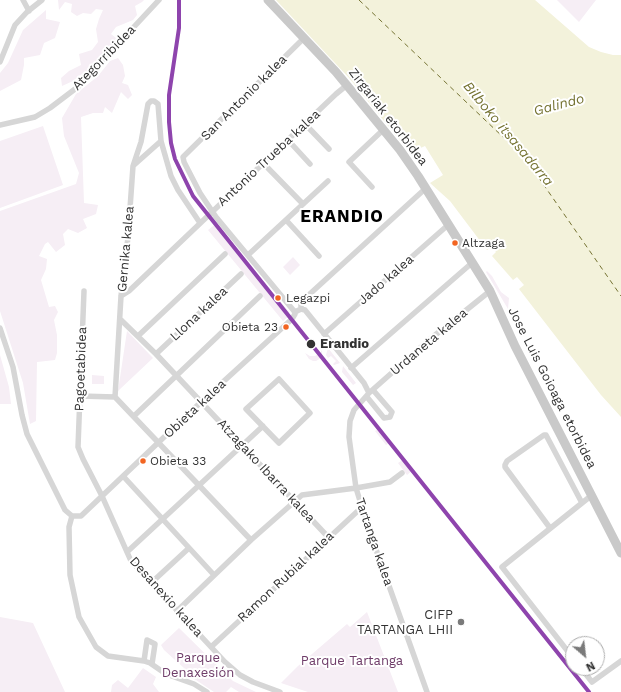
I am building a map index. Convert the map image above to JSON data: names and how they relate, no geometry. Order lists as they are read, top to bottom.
{
  "streets": {
    "main road": ["Zirgariak etorbidea", "Jose Luis Goioaga etorbidea"],
    "street": [
      "Ategorribidea",
      "San Antonio kalea",
      "Antonio Trueba kalea",
      "Gernika kalea",
      "Jado kalea",
      "Llona kalea",
      "Urdaneta kalea",
      "Pagoetabidea",
      "Obieta kalea",
      "Atzagako Ibarra kalea",
      "Tartanga kalea",
      "Ramon Rubial kalea",
      "Desanexio kalea"
    ]
  },
  "crossings": [
    ["San Antonio kalea", "Zirgariak etorbidea"],
    ["San Antonio kalea", "Antonio Trueba kalea"],
    ["Zirgariak etorbidea", "Antonio Trueba kalea"],
    ["Zirgariak etorbidea", "Jado kalea"],
    ["Zirgariak etorbidea", "Jose Luis Goioaga etorbidea"],
    ["Zirgariak etorbidea", "Obieta kalea"],
    ["Antonio Trueba kalea", "Gernika kalea"],
    ["Gernika kalea", "Atzagako Ibarra kalea"],
    ["Llona kalea", "Atzagako Ibarra kalea"],
    ["Urdaneta kalea", "Jose Luis Goioaga etorbidea"],
    ["Urdaneta kalea", "Tartanga kalea"],
    ["Pagoetabidea", "Desanexio kalea"],
    ["Obieta kalea", "Atzagako Ibarra kalea"],
    ["Obieta kalea", "Desanexio kalea"],
    ["Atzagako Ibarra kalea", "Ramon Rubial kalea"],
    ["Tartanga kalea", "Ramon Rubial kalea"],
    ["Ramon Rubial kalea", "Desanexio kalea"]
  ],
  "districts": ["ERANDIO"],
  "water": ["Galindo", "Bilboko itsasadarra"],
  "parks": ["Parque Denaxesión", "Parque Tartanga"],
  "places": [
    "Altzaga",
    "Legazpi",
    "Obieta 23",
    "Erandio",
    "Obieta 33",
    "CIFP TARTANGA LHII"
  ],
  "north": "bottom right"
}
